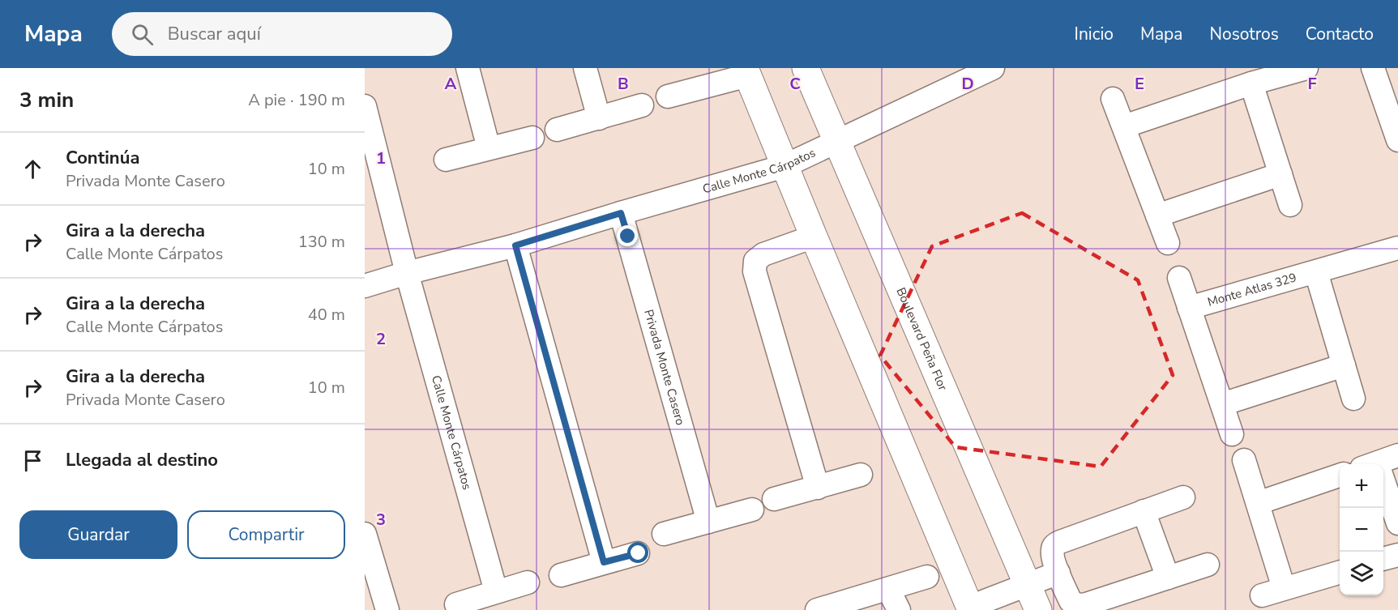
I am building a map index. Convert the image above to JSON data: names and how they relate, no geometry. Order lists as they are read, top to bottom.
{
  "streets": {
    "main road": ["Boulevard Peña Flor"],
    "street": ["Calle Monte Cárpatos", "Monte Atlas 329", "Privada Monte Casero"]
  },
  "crossings": [
    ["Calle Monte Cárpatos", "Boulevard Peña Flor"],
    ["Calle Monte Cárpatos", "Privada Monte Casero"]
  ],
  "page": {
    "header": "Mapa",
    "search": "Buscar aquí",
    "nav": [
      "Inicio",
      "Mapa",
      "Nosotros",
      "Contacto"
    ],
    "heading": ["3 min", "A pie · 190 m"],
    "list": [
      ["Continúa", "Privada Monte Casero", "10 m"],
      ["Gira a la derecha", "Calle Monte Cárpatos", "130 m"],
      ["Gira a la derecha", "Calle Monte Cárpatos", "40 m"],
      ["Gira a la derecha", "Privada Monte Casero", "10 m"],
      "Llegada al destino"
    ],
    "map_buttons": ["+", "−"],
    "buttons": ["Guardar", "Compartir"]
  },
  "grid": {
    "columns": [
      "A",
      "B",
      "C",
      "D",
      "E",
      "F"
    ],
    "rows": ["1", "2", "3"]
  }
}
